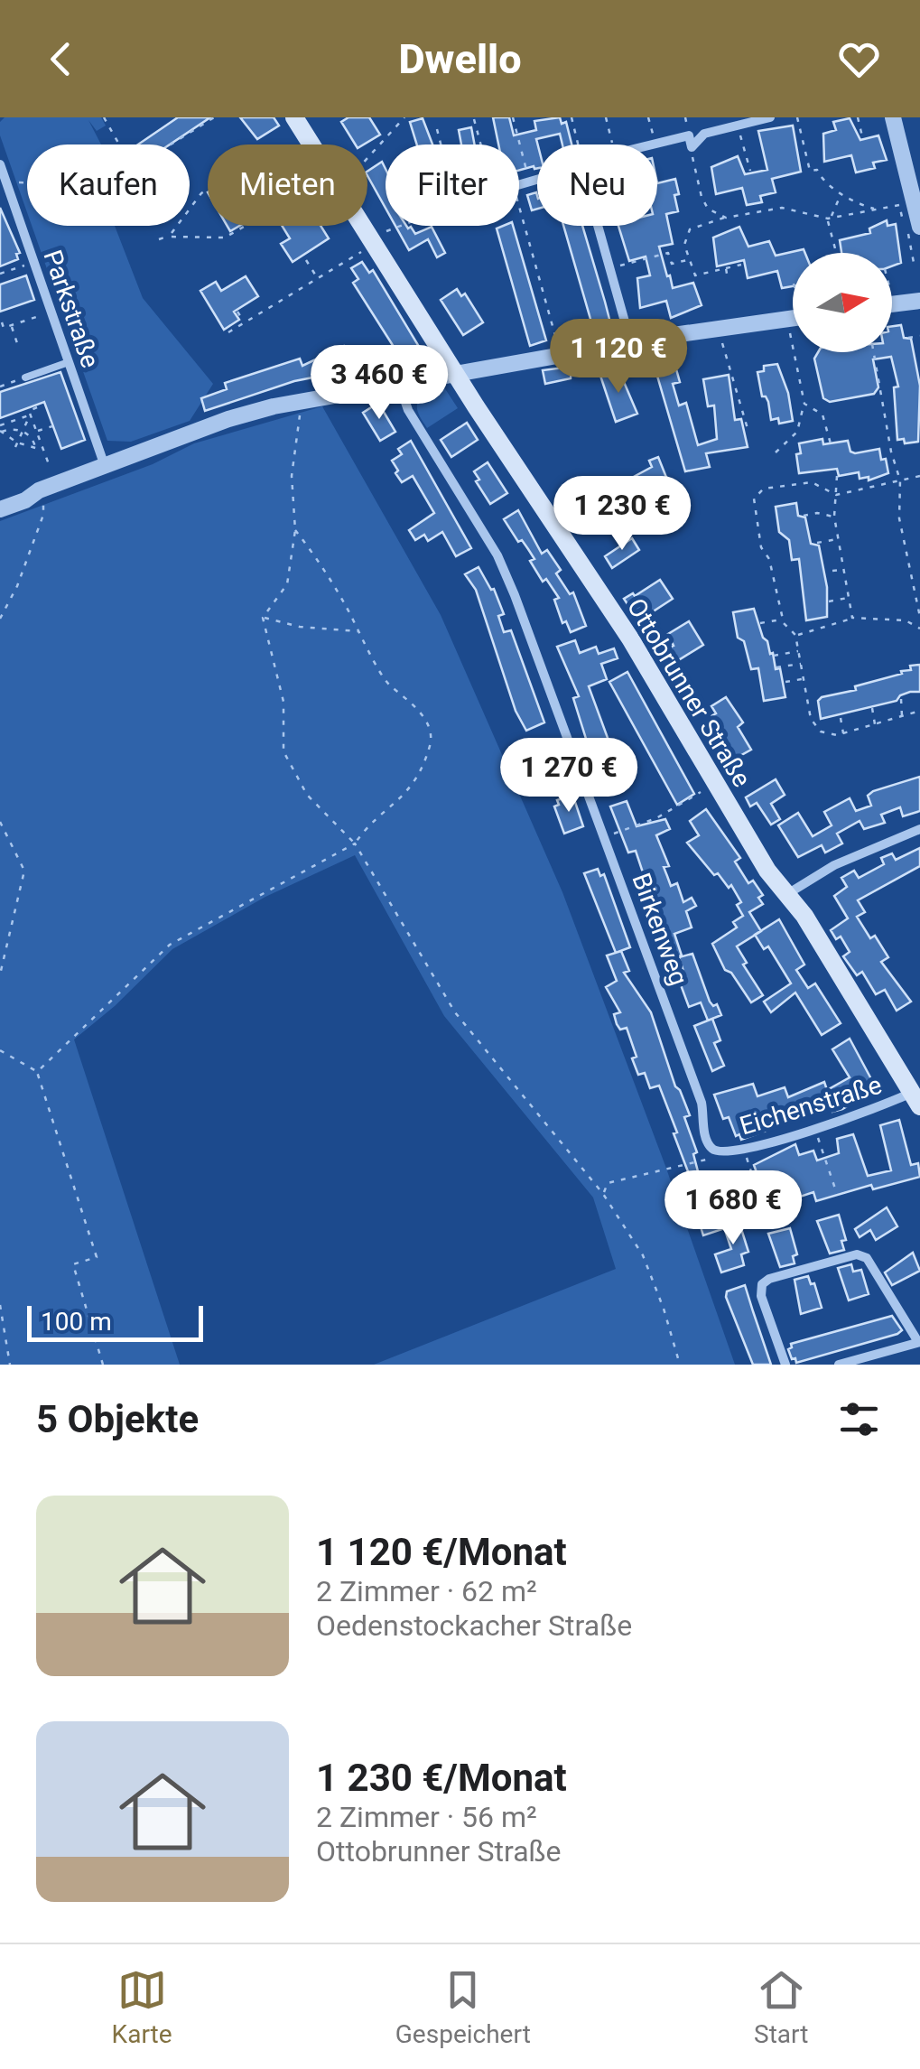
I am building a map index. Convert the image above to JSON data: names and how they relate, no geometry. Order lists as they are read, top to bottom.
{
  "streets": {
    "main road": ["Ottobrunner Straße"],
    "street": ["Parkstraße", "Birkenweg", "Eichenstraße"]
  },
  "crossings": [
    ["Ottobrunner Straße", "Eichenstraße"],
    ["Birkenweg", "Eichenstraße"]
  ],
  "scale_bar": "100 m",
  "north": "right",
  "page": {
    "header": "Dwello",
    "chip": [
      "Kaufen",
      "Mieten",
      "Filter",
      "Neu"
    ],
    "price": [
      "1 120 €",
      "3 460 €",
      "1 230 €",
      "1 270 €",
      "1 680 €"
    ],
    "scale": "100 m",
    "heading": "5 Objekte",
    "list": [
      {
        "name": "1 120 €/Monat",
        "note": "2 Zimmer · 62 m² · Oedenstockacher Straße"
      },
      {
        "name": "1 230 €/Monat",
        "note": "2 Zimmer · 56 m² · Ottobrunner Straße"
      }
    ],
    "tabs": ["Karte", "Gespeichert", "Start"]
  }
}
